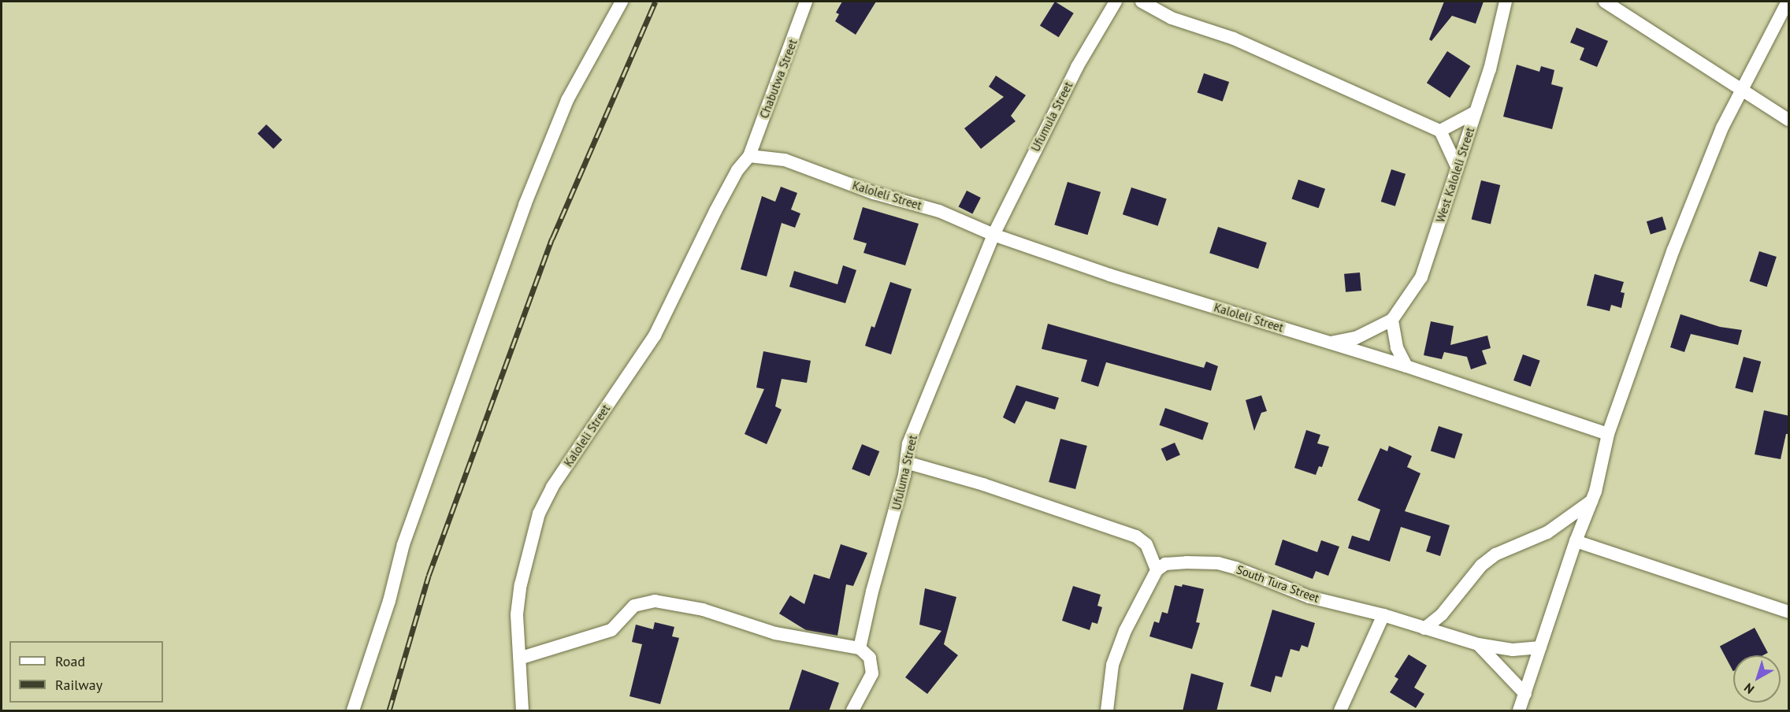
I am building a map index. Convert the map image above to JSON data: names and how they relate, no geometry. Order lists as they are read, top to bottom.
{
  "streets": {
    "street": [
      "Chabutwa Street",
      "Ufumula Street",
      "West Kaloleli Street",
      "Kaloleli Street",
      "Ufuluma Street",
      "South Tura Street"
    ]
  },
  "crossings": [
    ["Chabutwa Street", "Kaloleli Street"],
    ["Ufumula Street", "Kaloleli Street"],
    ["Ufumula Street", "Ufuluma Street"],
    ["Kaloleli Street", "Ufuluma Street"]
  ],
  "legend": ["Road", "Railway"],
  "north": "bottom left"
}
